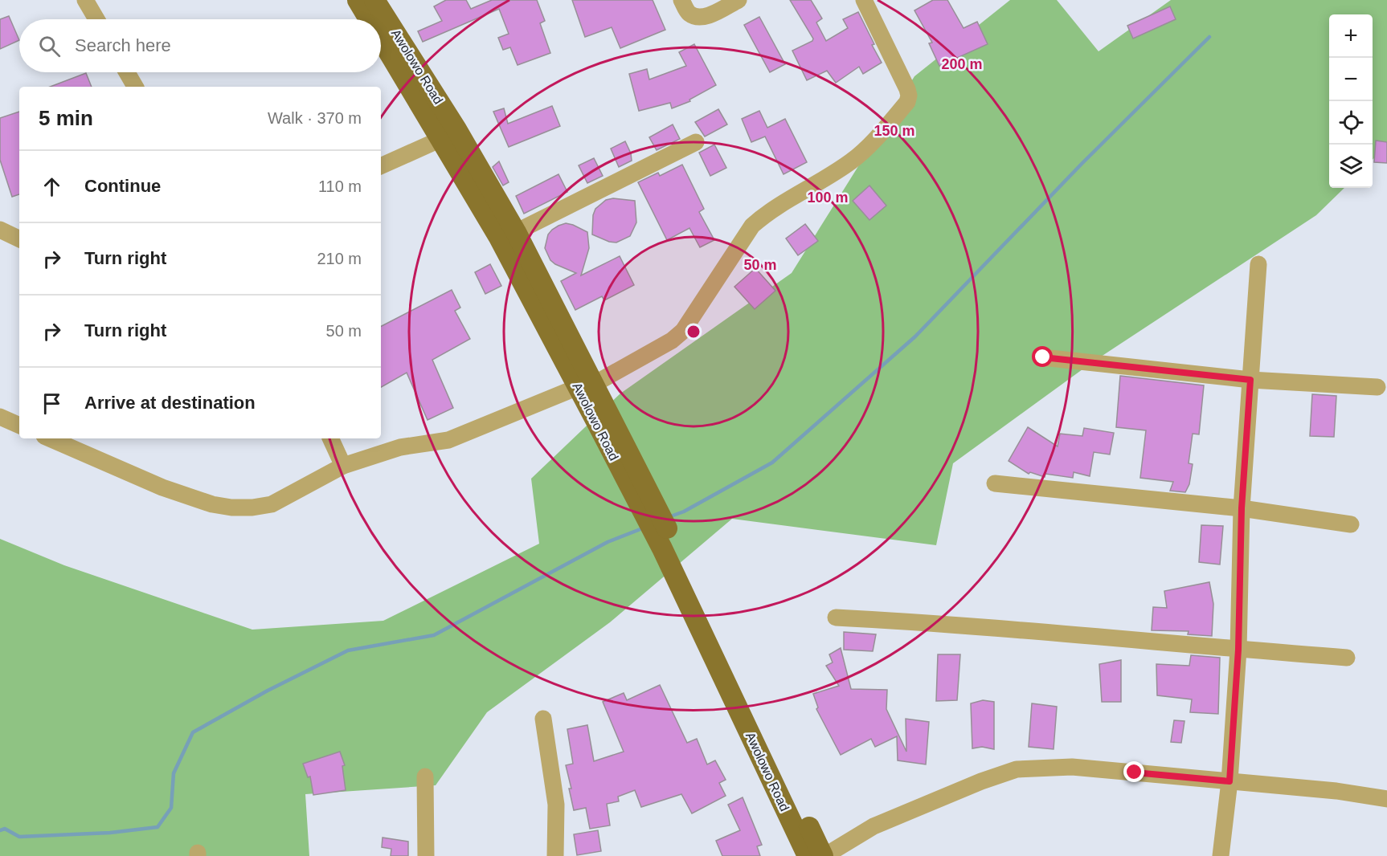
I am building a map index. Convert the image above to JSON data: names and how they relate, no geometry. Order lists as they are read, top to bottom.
{
  "streets": {
    "main road": ["Awolowo Road"]
  },
  "page": {
    "map_buttons": ["+", "−"],
    "search": "Search here",
    "heading": ["5 min", "Walk · 370 m"],
    "list": [
      ["Continue", "110 m"],
      ["Turn right", "210 m"],
      ["Turn right", "50 m"],
      "Arrive at destination"
    ]
  },
  "rings": [
    "200 m",
    "150 m",
    "100 m",
    "50 m"
  ]
}
